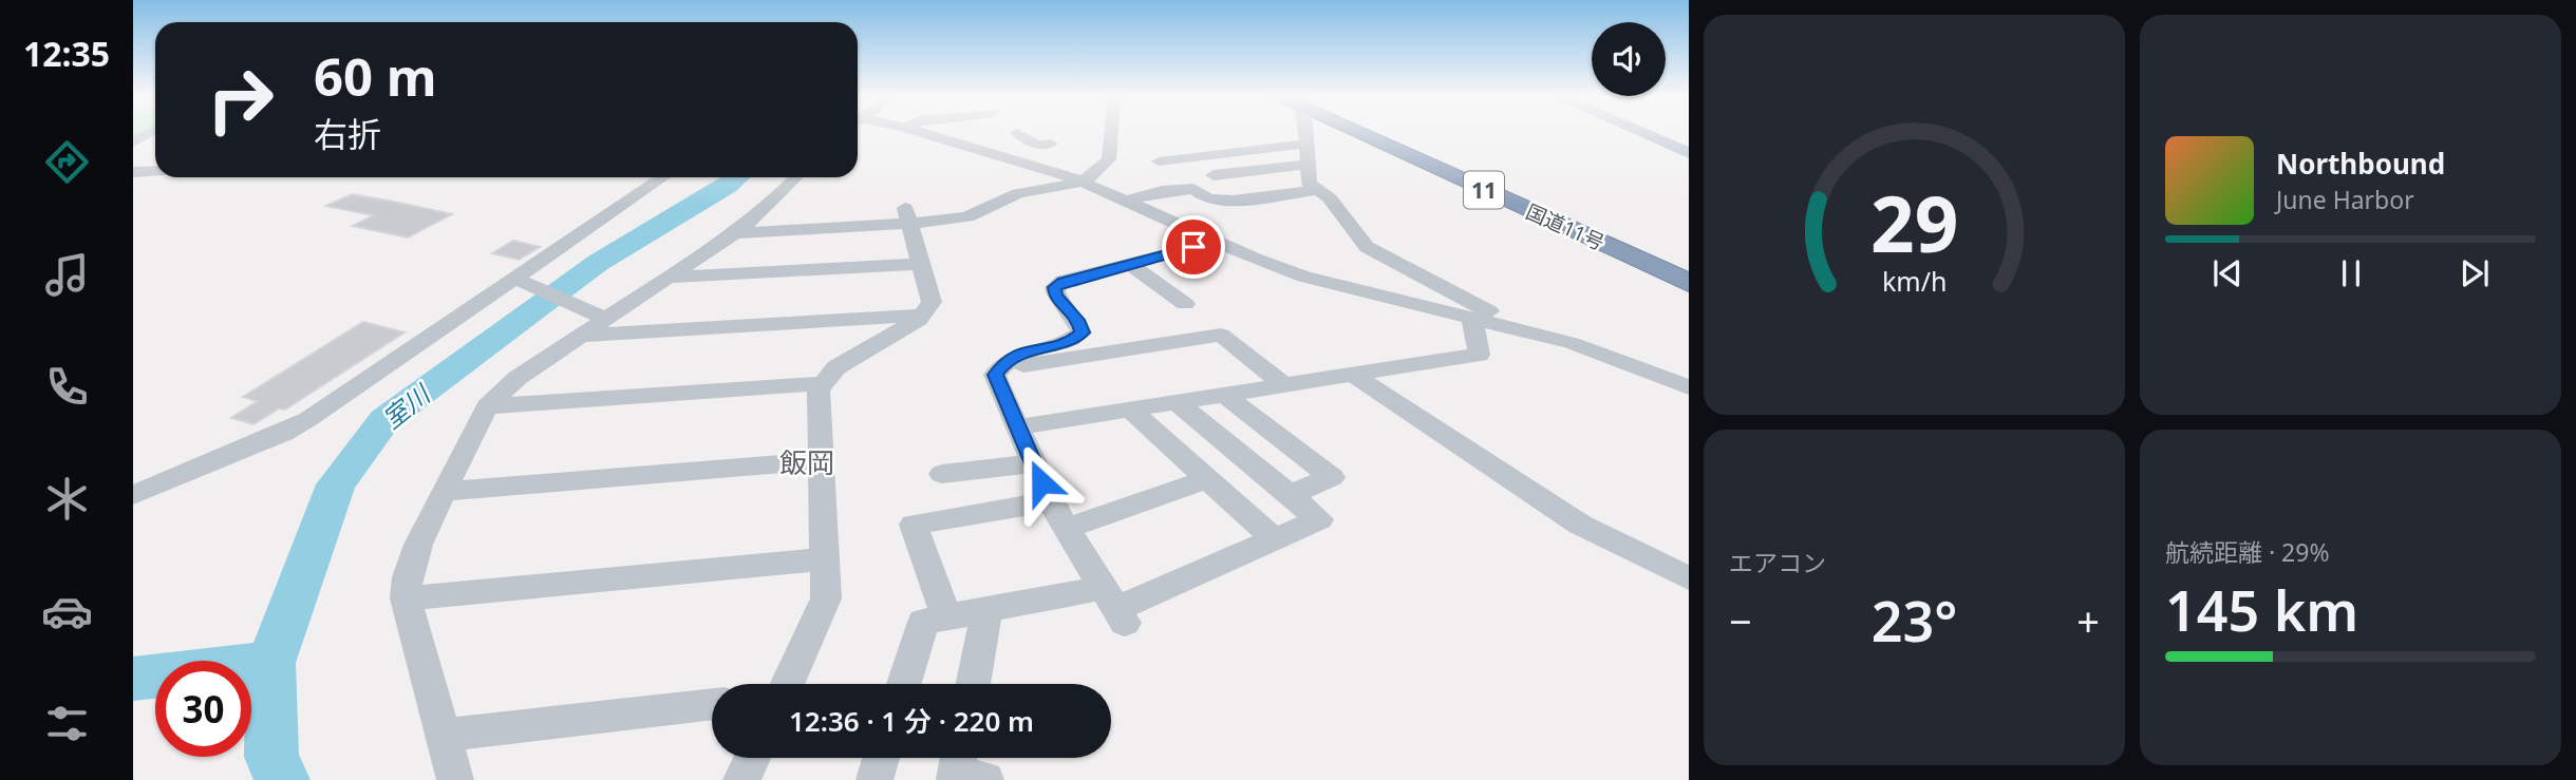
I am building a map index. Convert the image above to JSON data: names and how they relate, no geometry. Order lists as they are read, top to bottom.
{
  "streets": {
    "highway": ["11", "国道11号"]
  },
  "districts": ["飯岡"],
  "water": ["室川"],
  "page": {
    "tabs": "12:35",
    "turn": ["60 m", "右折"],
    "song": ["Northbound", "June Harbor"],
    "tile": [
      "エアコン",
      ["航続距離 · 29%", "145 km"]
    ],
    "heat": ["−", "23°", "+"],
    "limit": "30",
    "trip": "12:36 · 1 分 · 220 m",
    "gauge": ["29", "km/h"]
  }
}
